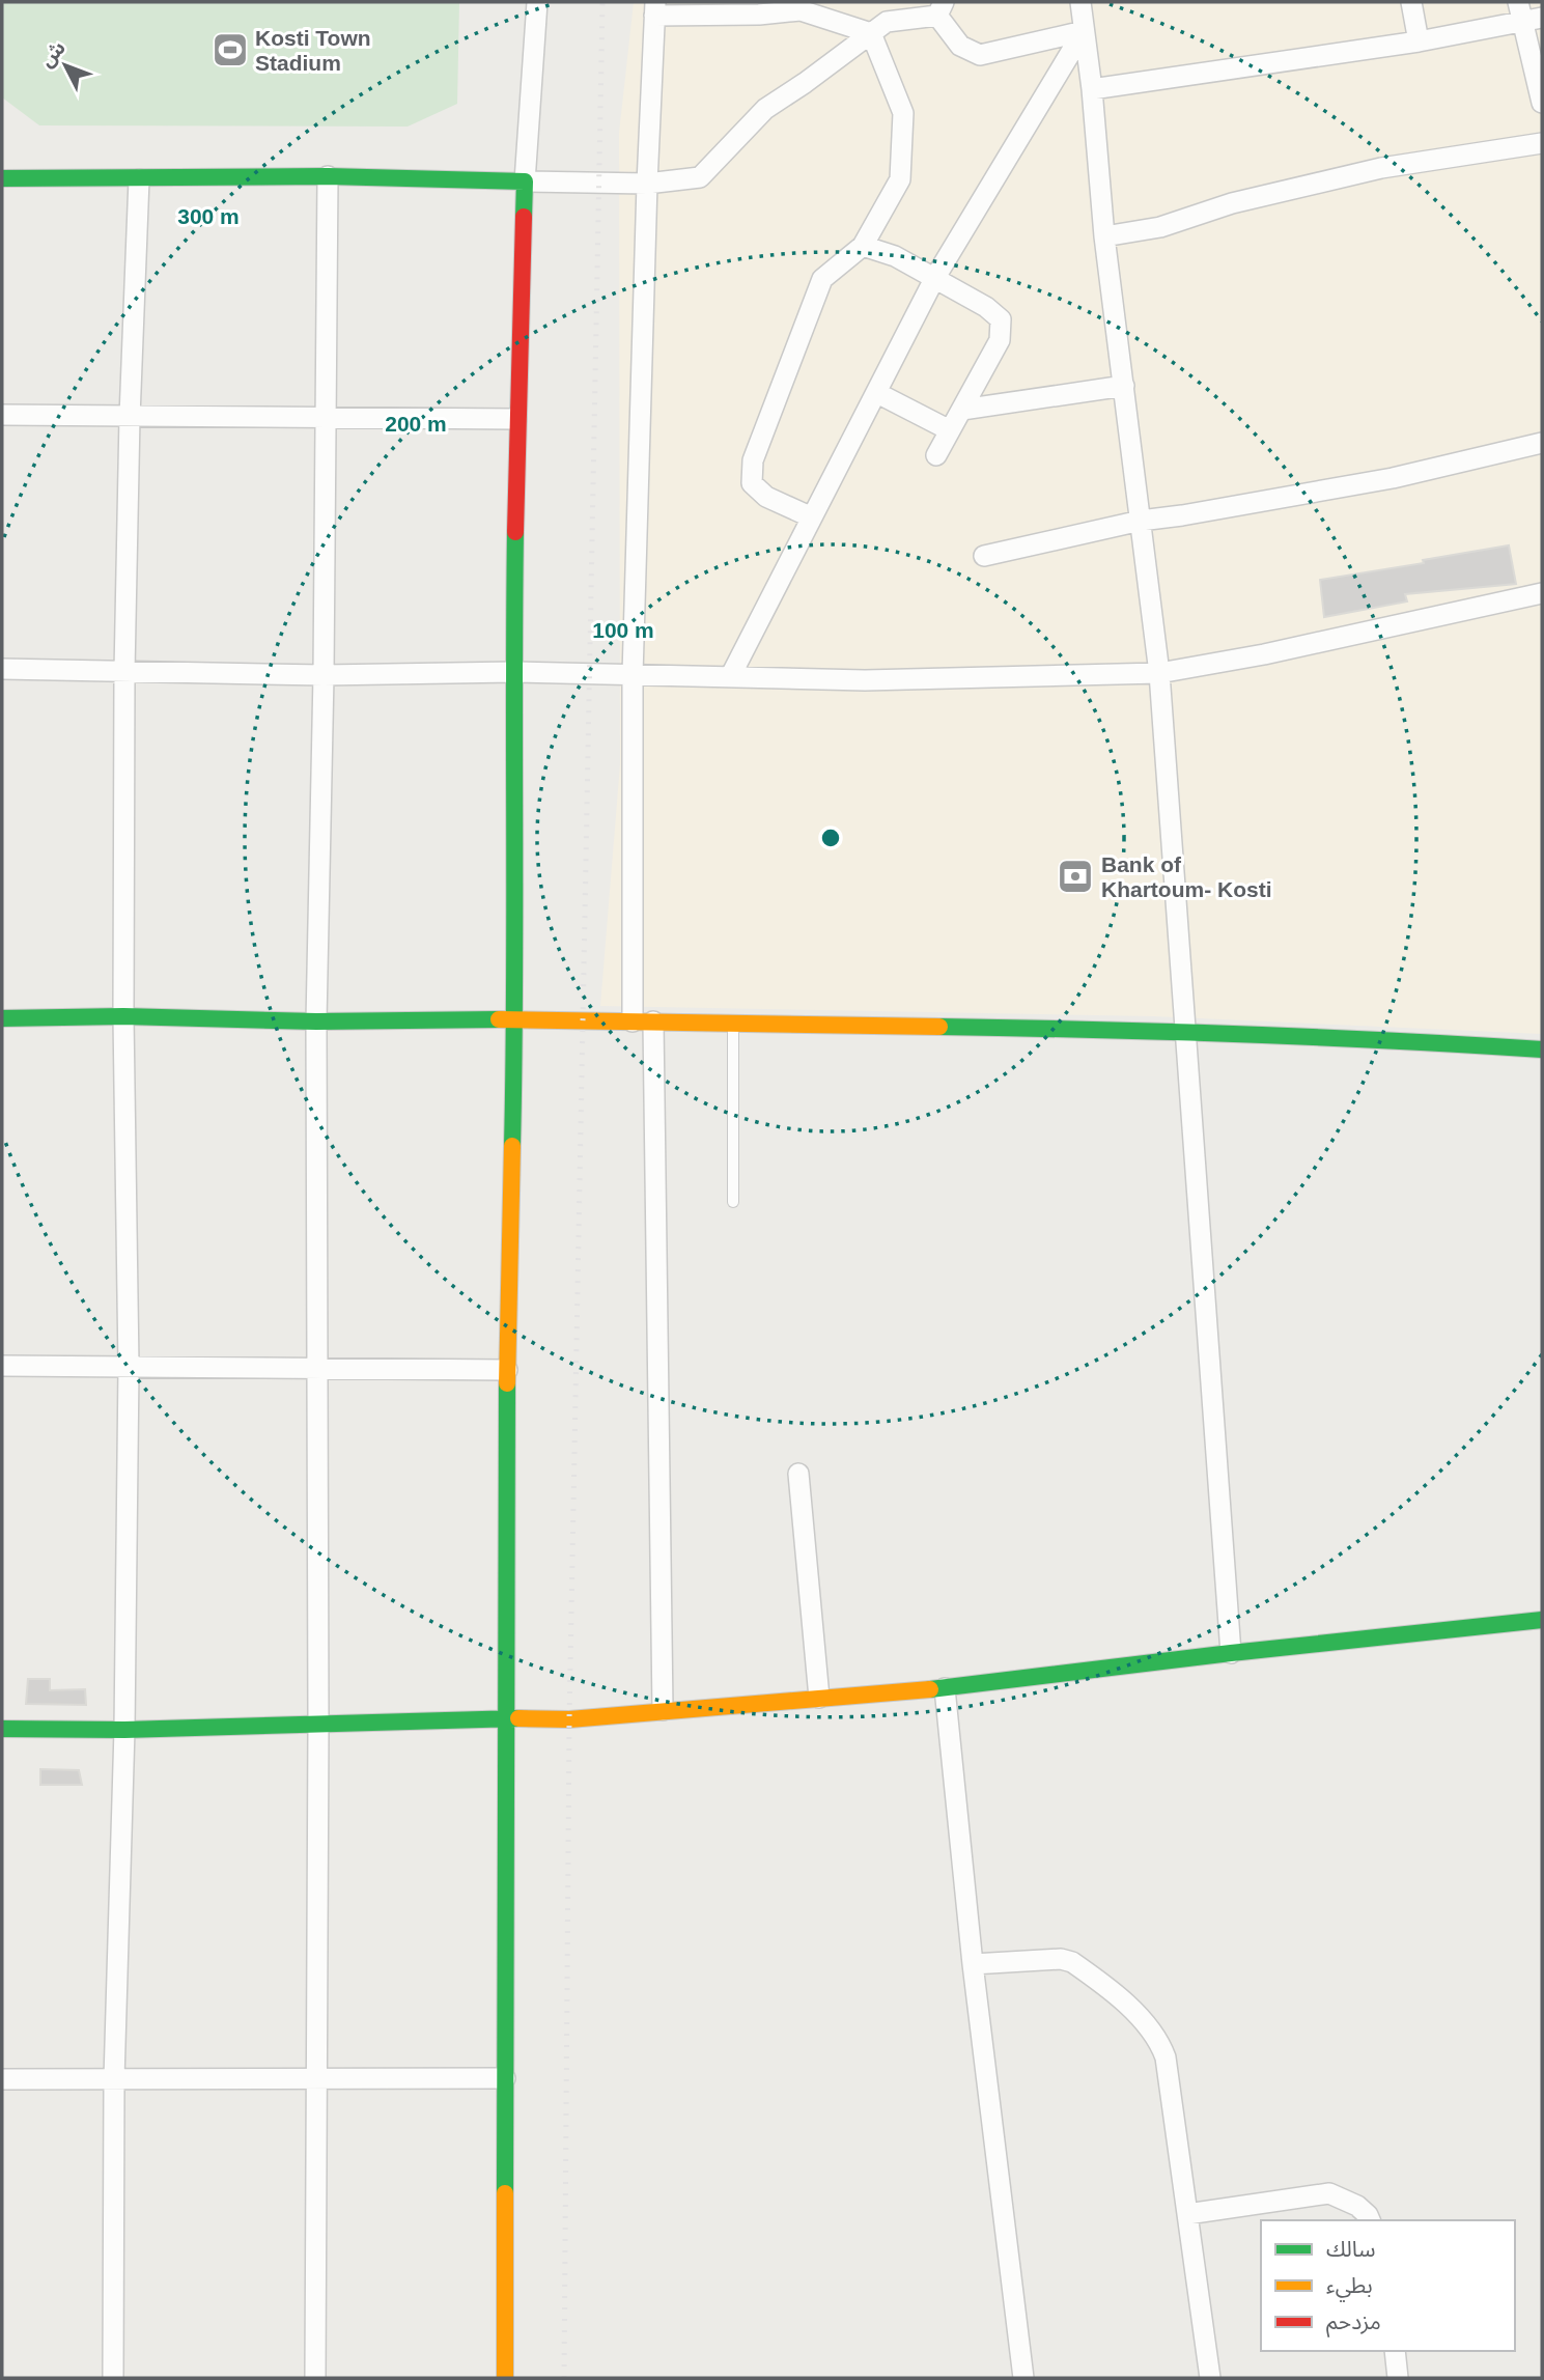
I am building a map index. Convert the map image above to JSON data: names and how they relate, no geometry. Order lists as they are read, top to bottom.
{
  "places": {
    "sports": ["Kosti Town Stadium"],
    "bank": ["Bank of Khartoum- Kosti"]
  },
  "legend": ["سالك", "بطيء", "مزدحم"],
  "north": "top left",
  "rings": ["300 m", "200 m", "100 m"]
}
